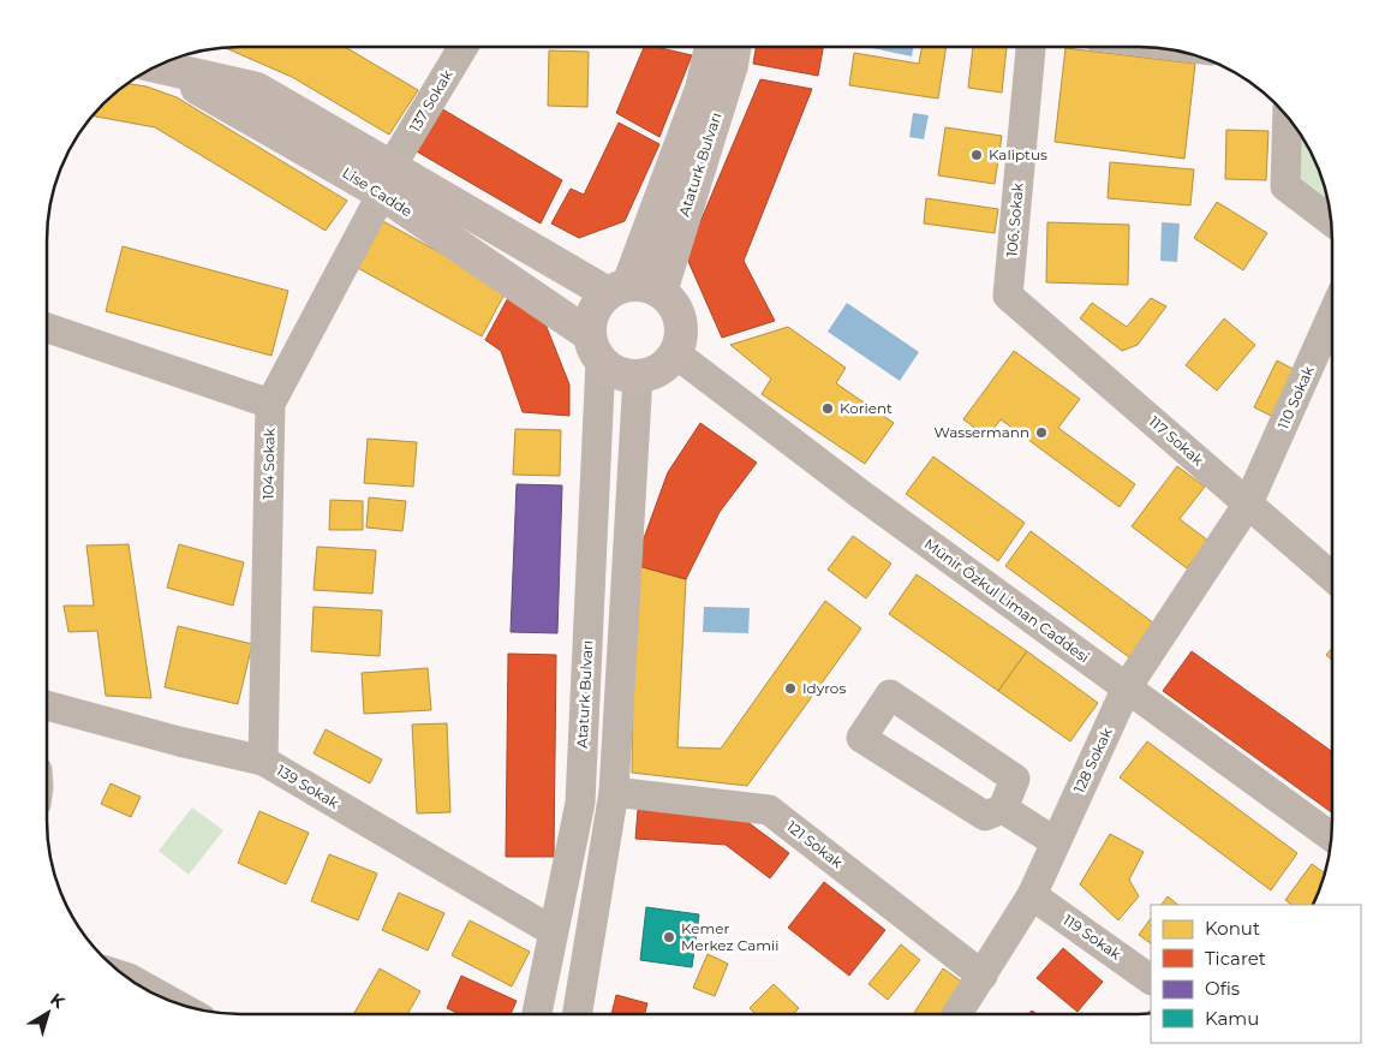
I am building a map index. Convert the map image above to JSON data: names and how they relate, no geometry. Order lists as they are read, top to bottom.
{
  "streets": {
    "main road": ["Ataturk Bulvarı", "Lise Cadde"],
    "street": [
      "137 Sokak",
      "106. Sokak",
      "110 Sokak",
      "117 Sokak",
      "104 Sokak",
      "Münir Özkul Liman Caddesi",
      "128 Sokak",
      "139 Sokak",
      "121 Sokak",
      "119 Sokak"
    ]
  },
  "crossings": [
    ["137 Sokak", "Lise Cadde"],
    ["137 Sokak", "104 Sokak"],
    ["Ataturk Bulvarı", "Lise Cadde"],
    ["Ataturk Bulvarı", "Münir Özkul Liman Caddesi"],
    ["Ataturk Bulvarı", "139 Sokak"],
    ["Lise Cadde", "104 Sokak"],
    ["Lise Cadde", "Münir Özkul Liman Caddesi"],
    ["106. Sokak", "117 Sokak"],
    ["110 Sokak", "117 Sokak"],
    ["110 Sokak", "128 Sokak"],
    ["117 Sokak", "128 Sokak"],
    ["104 Sokak", "139 Sokak"],
    ["Münir Özkul Liman Caddesi", "128 Sokak"],
    ["128 Sokak", "121 Sokak"],
    ["128 Sokak", "119 Sokak"]
  ],
  "places": [
    "Kaliptus",
    "Korient",
    "Wassermann",
    "Idyros",
    "Kemer Merkez Camii"
  ],
  "legend": [
    "Konut",
    "Ticaret",
    "Ofis",
    "Kamu"
  ],
  "north": "top right"
}
